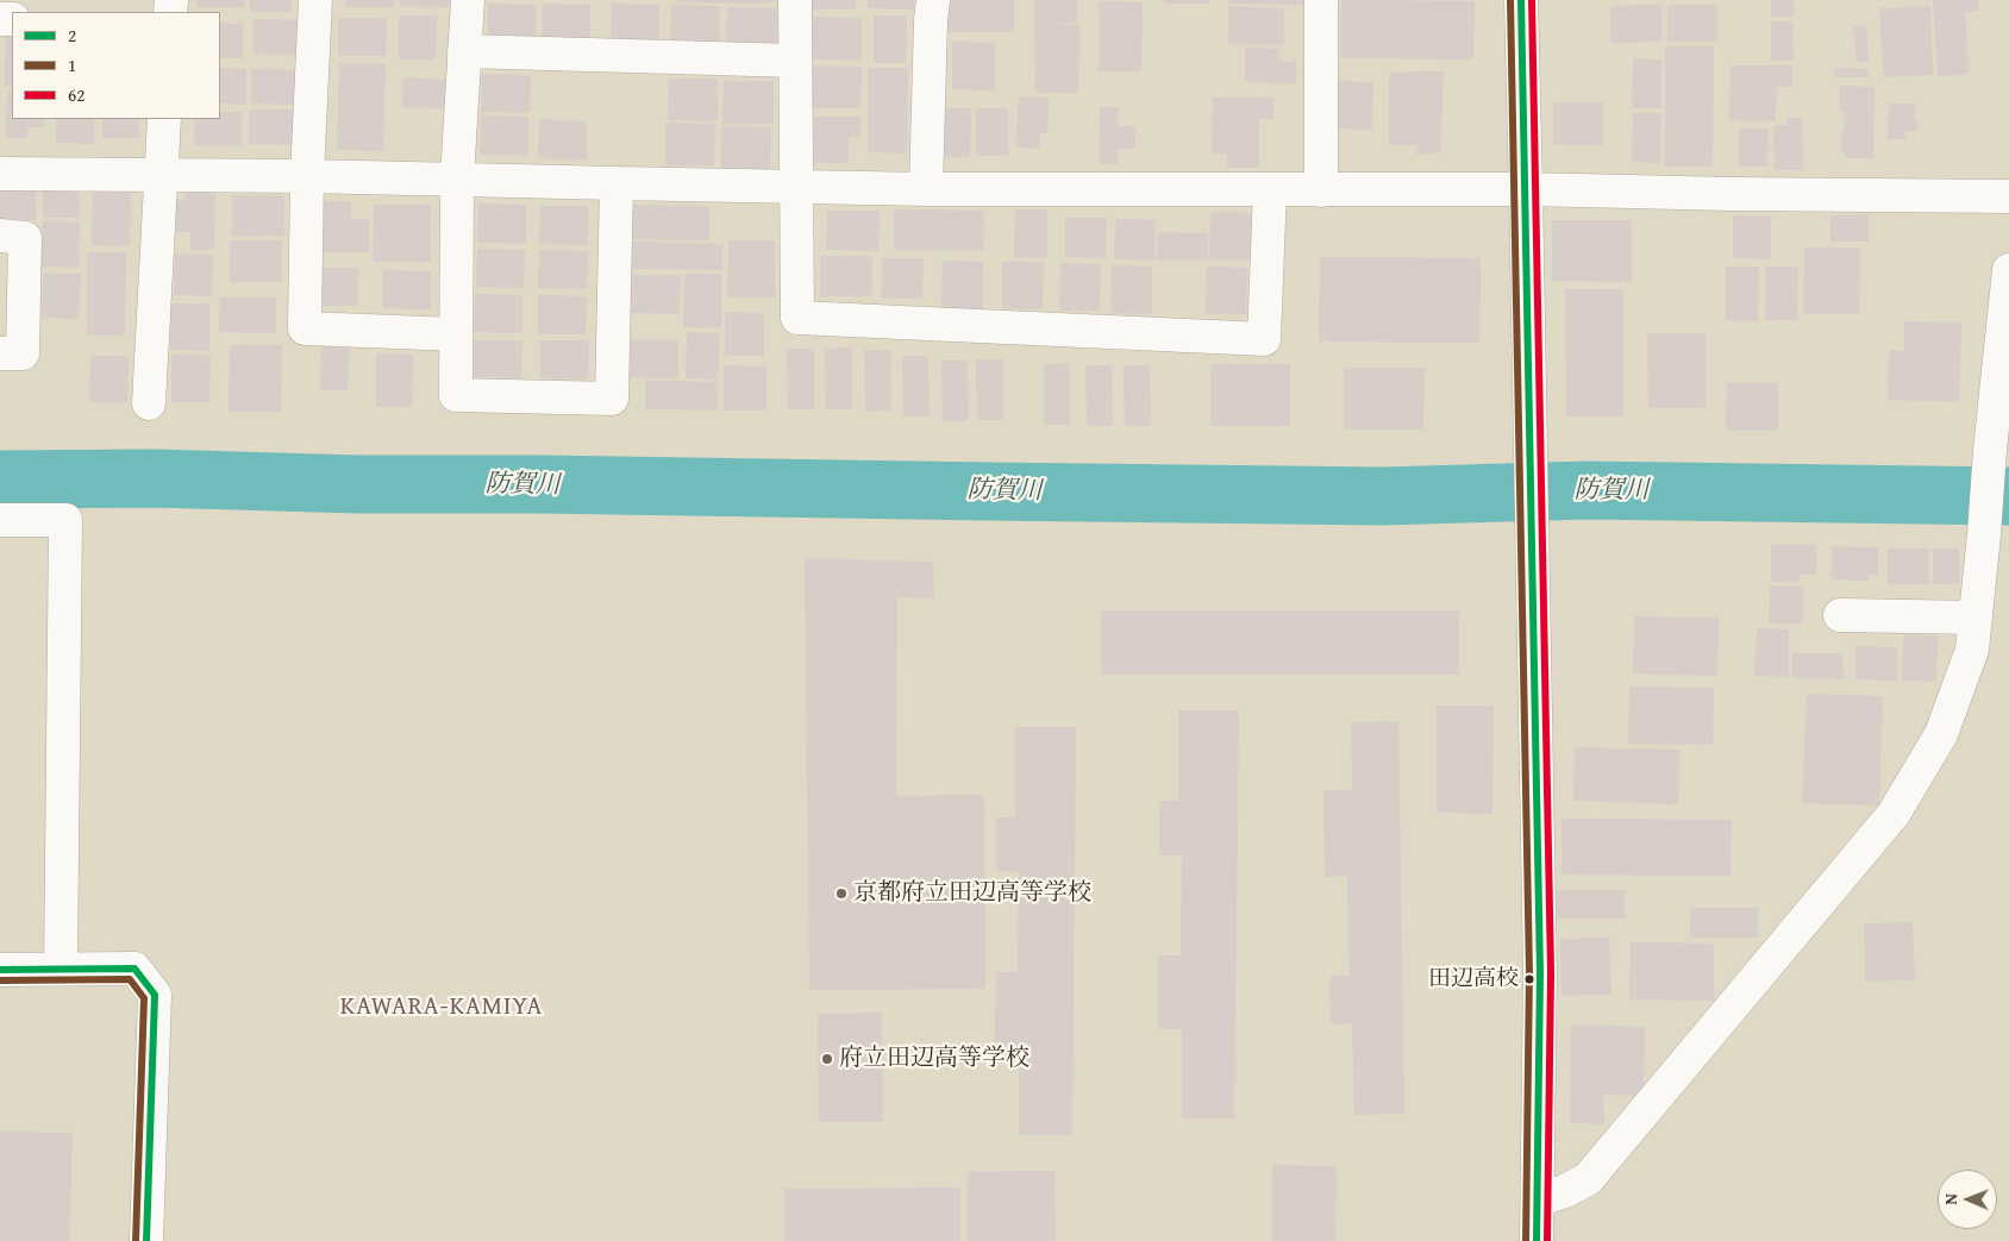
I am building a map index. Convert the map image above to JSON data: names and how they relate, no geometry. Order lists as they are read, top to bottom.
{
  "districts": ["KAWARA-KAMIYA"],
  "water": ["防賀川"],
  "places": ["京都府立田辺高等学校", "田辺高校", "府立田辺高等学校"],
  "lines": ["transit line 2", "transit line 1", "transit line 62"],
  "legend": ["2", "1", "62"],
  "north": "left"
}
